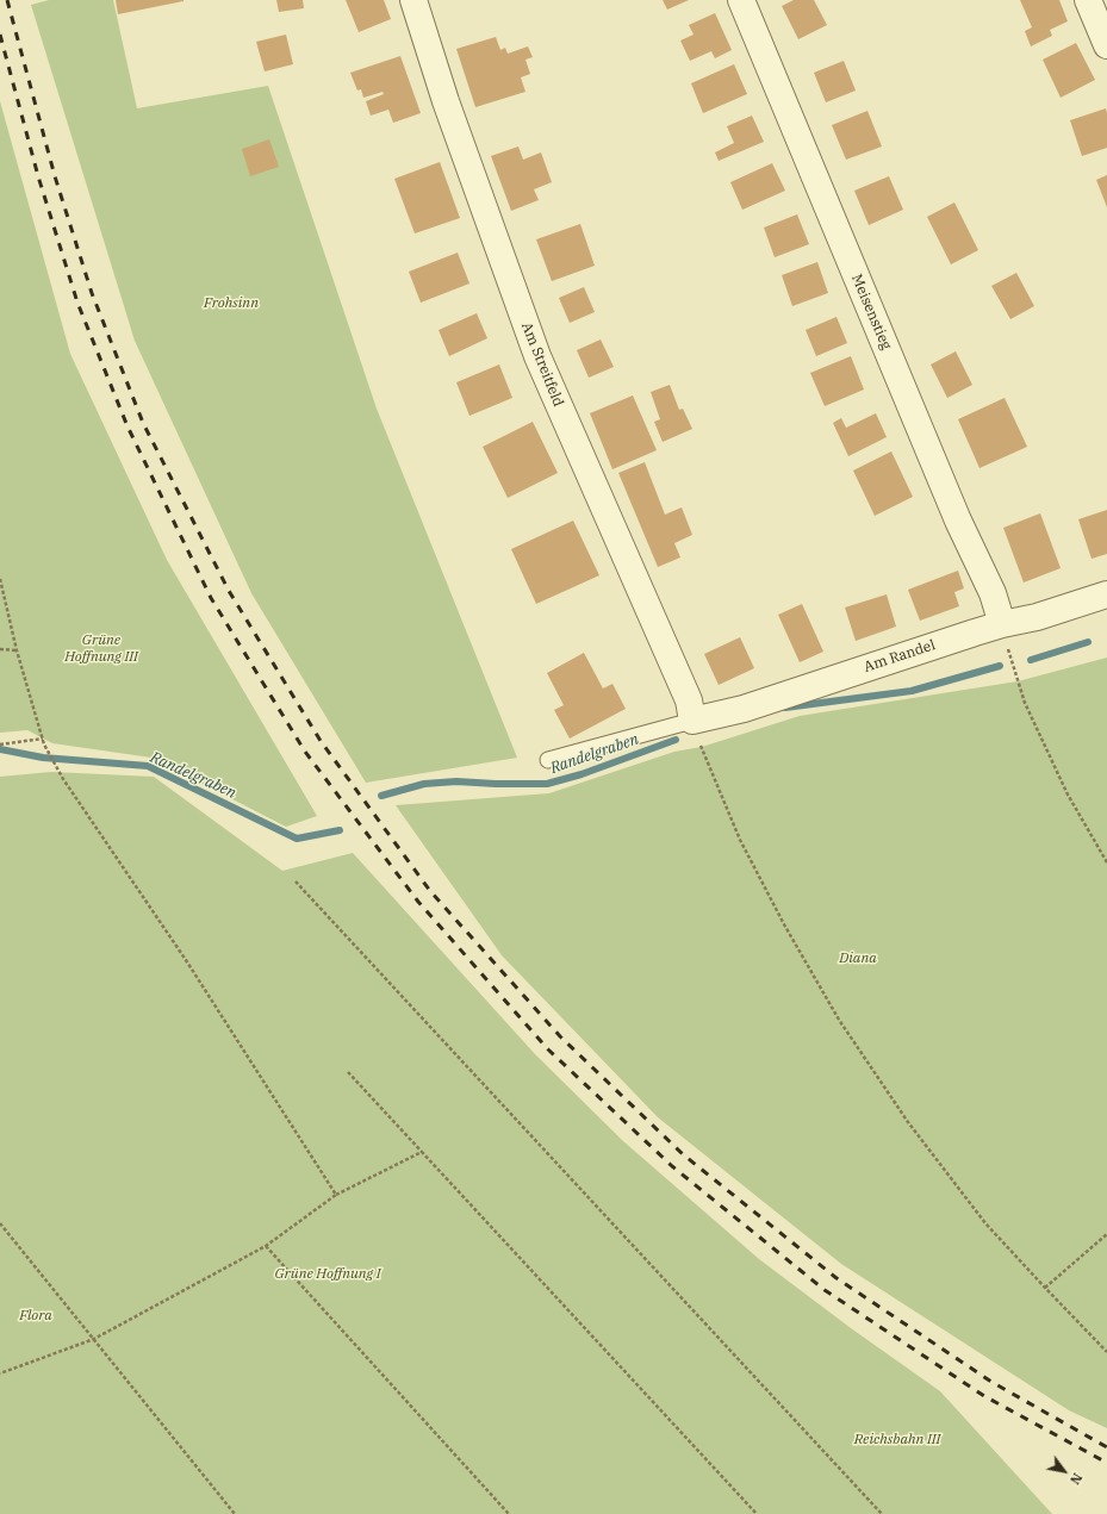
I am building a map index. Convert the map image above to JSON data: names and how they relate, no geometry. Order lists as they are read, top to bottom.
{
  "streets": {
    "street": ["Meisenstieg", "Am Streitfeld", "Am Randel"]
  },
  "crossings": [
    ["Meisenstieg", "Am Randel"],
    ["Am Streitfeld", "Am Randel"]
  ],
  "water": ["Randelgraben"],
  "parks": [
    "Frohsinn",
    "Grüne Hoffnung III",
    "Diana",
    "Grüne Hoffnung I",
    "Flora",
    "Reichsbahn III"
  ],
  "north": "bottom right"
}
